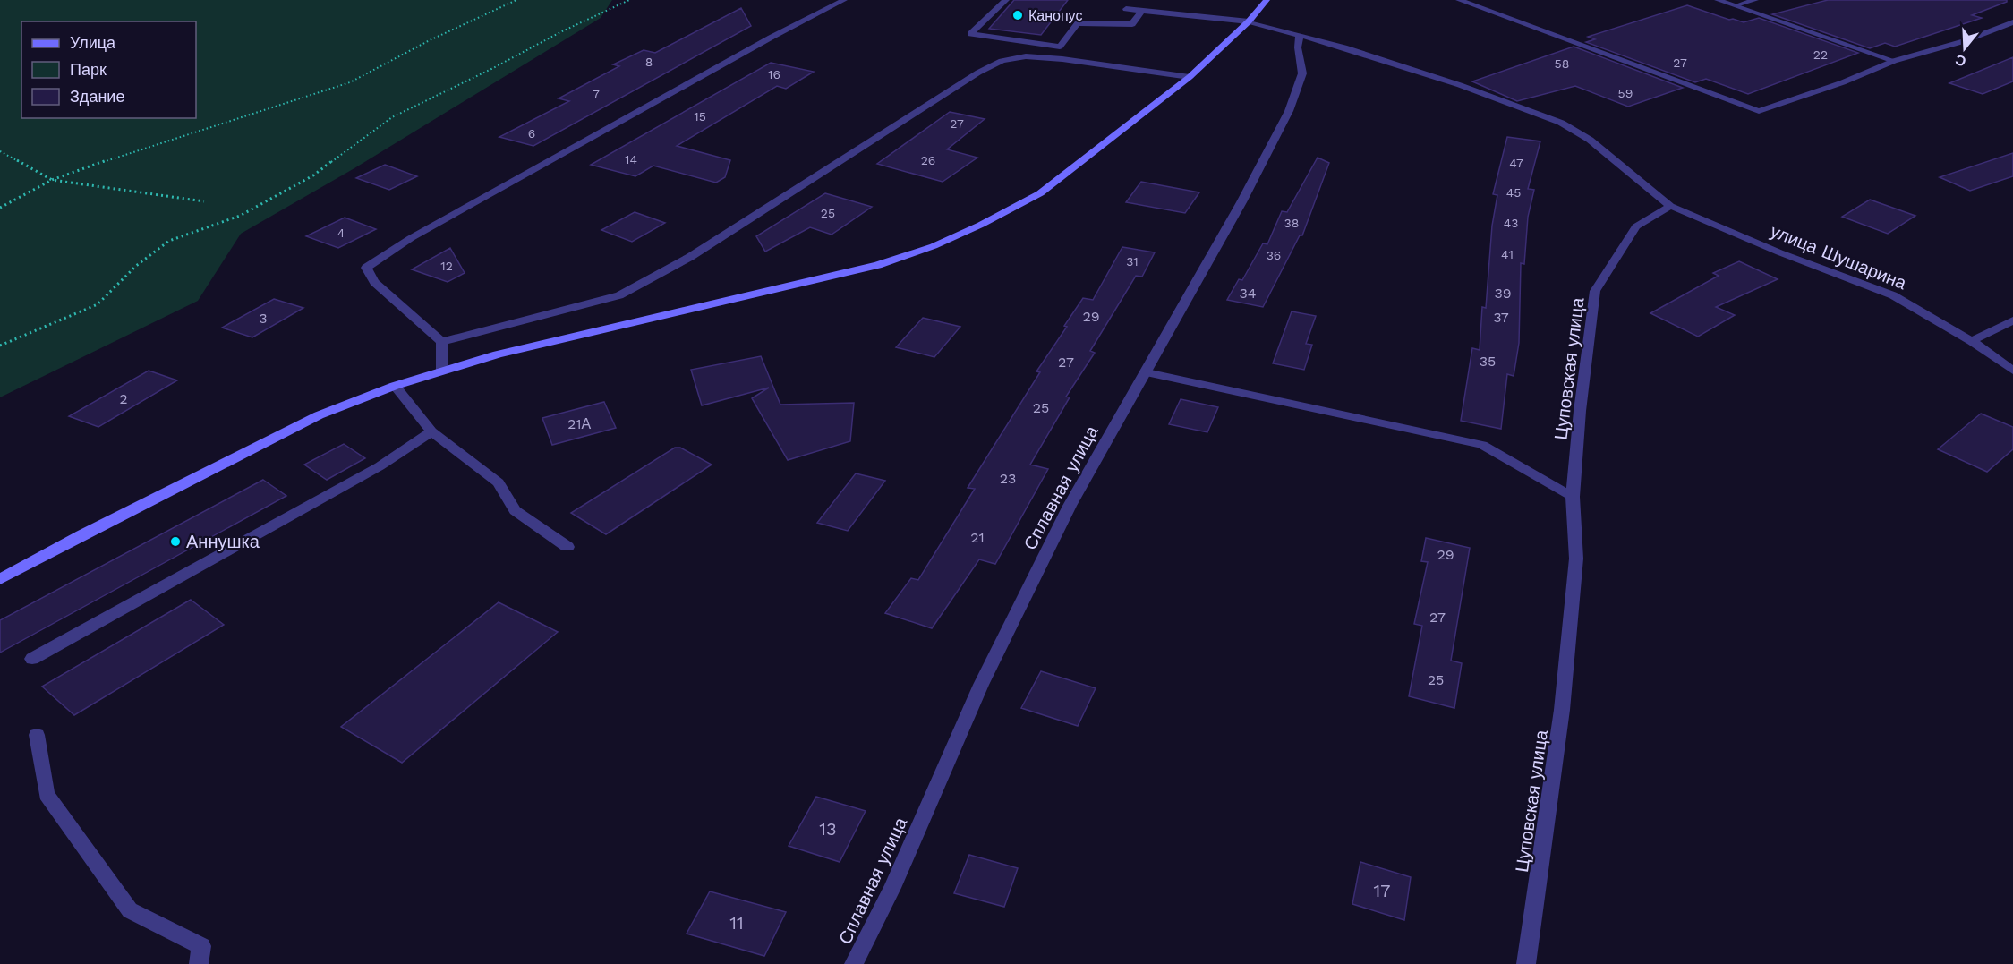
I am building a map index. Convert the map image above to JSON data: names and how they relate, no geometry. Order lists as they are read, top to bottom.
{
  "streets": {
    "street": ["улица Шушарина", "Цуповская улица", "Сплавная улица"]
  },
  "crossings": [
    ["улица Шушарина", "Цуповская улица"]
  ],
  "places": ["Канопус", "Аннушка"],
  "house_numbers": [
    "22",
    "8",
    "27",
    "58",
    "16",
    "59",
    "7",
    "15",
    "27",
    "6",
    "14",
    "26",
    "47",
    "45",
    "25",
    "38",
    "43",
    "4",
    "41",
    "36",
    "31",
    "12",
    "34",
    "39",
    "29",
    "37",
    "3",
    "35",
    "27",
    "2",
    "25",
    "21А",
    "23",
    "21",
    "29",
    "27",
    "25",
    "13",
    "17",
    "11"
  ],
  "legend": ["Улица", "Парк", "Здание"],
  "north": "bottom"
}
